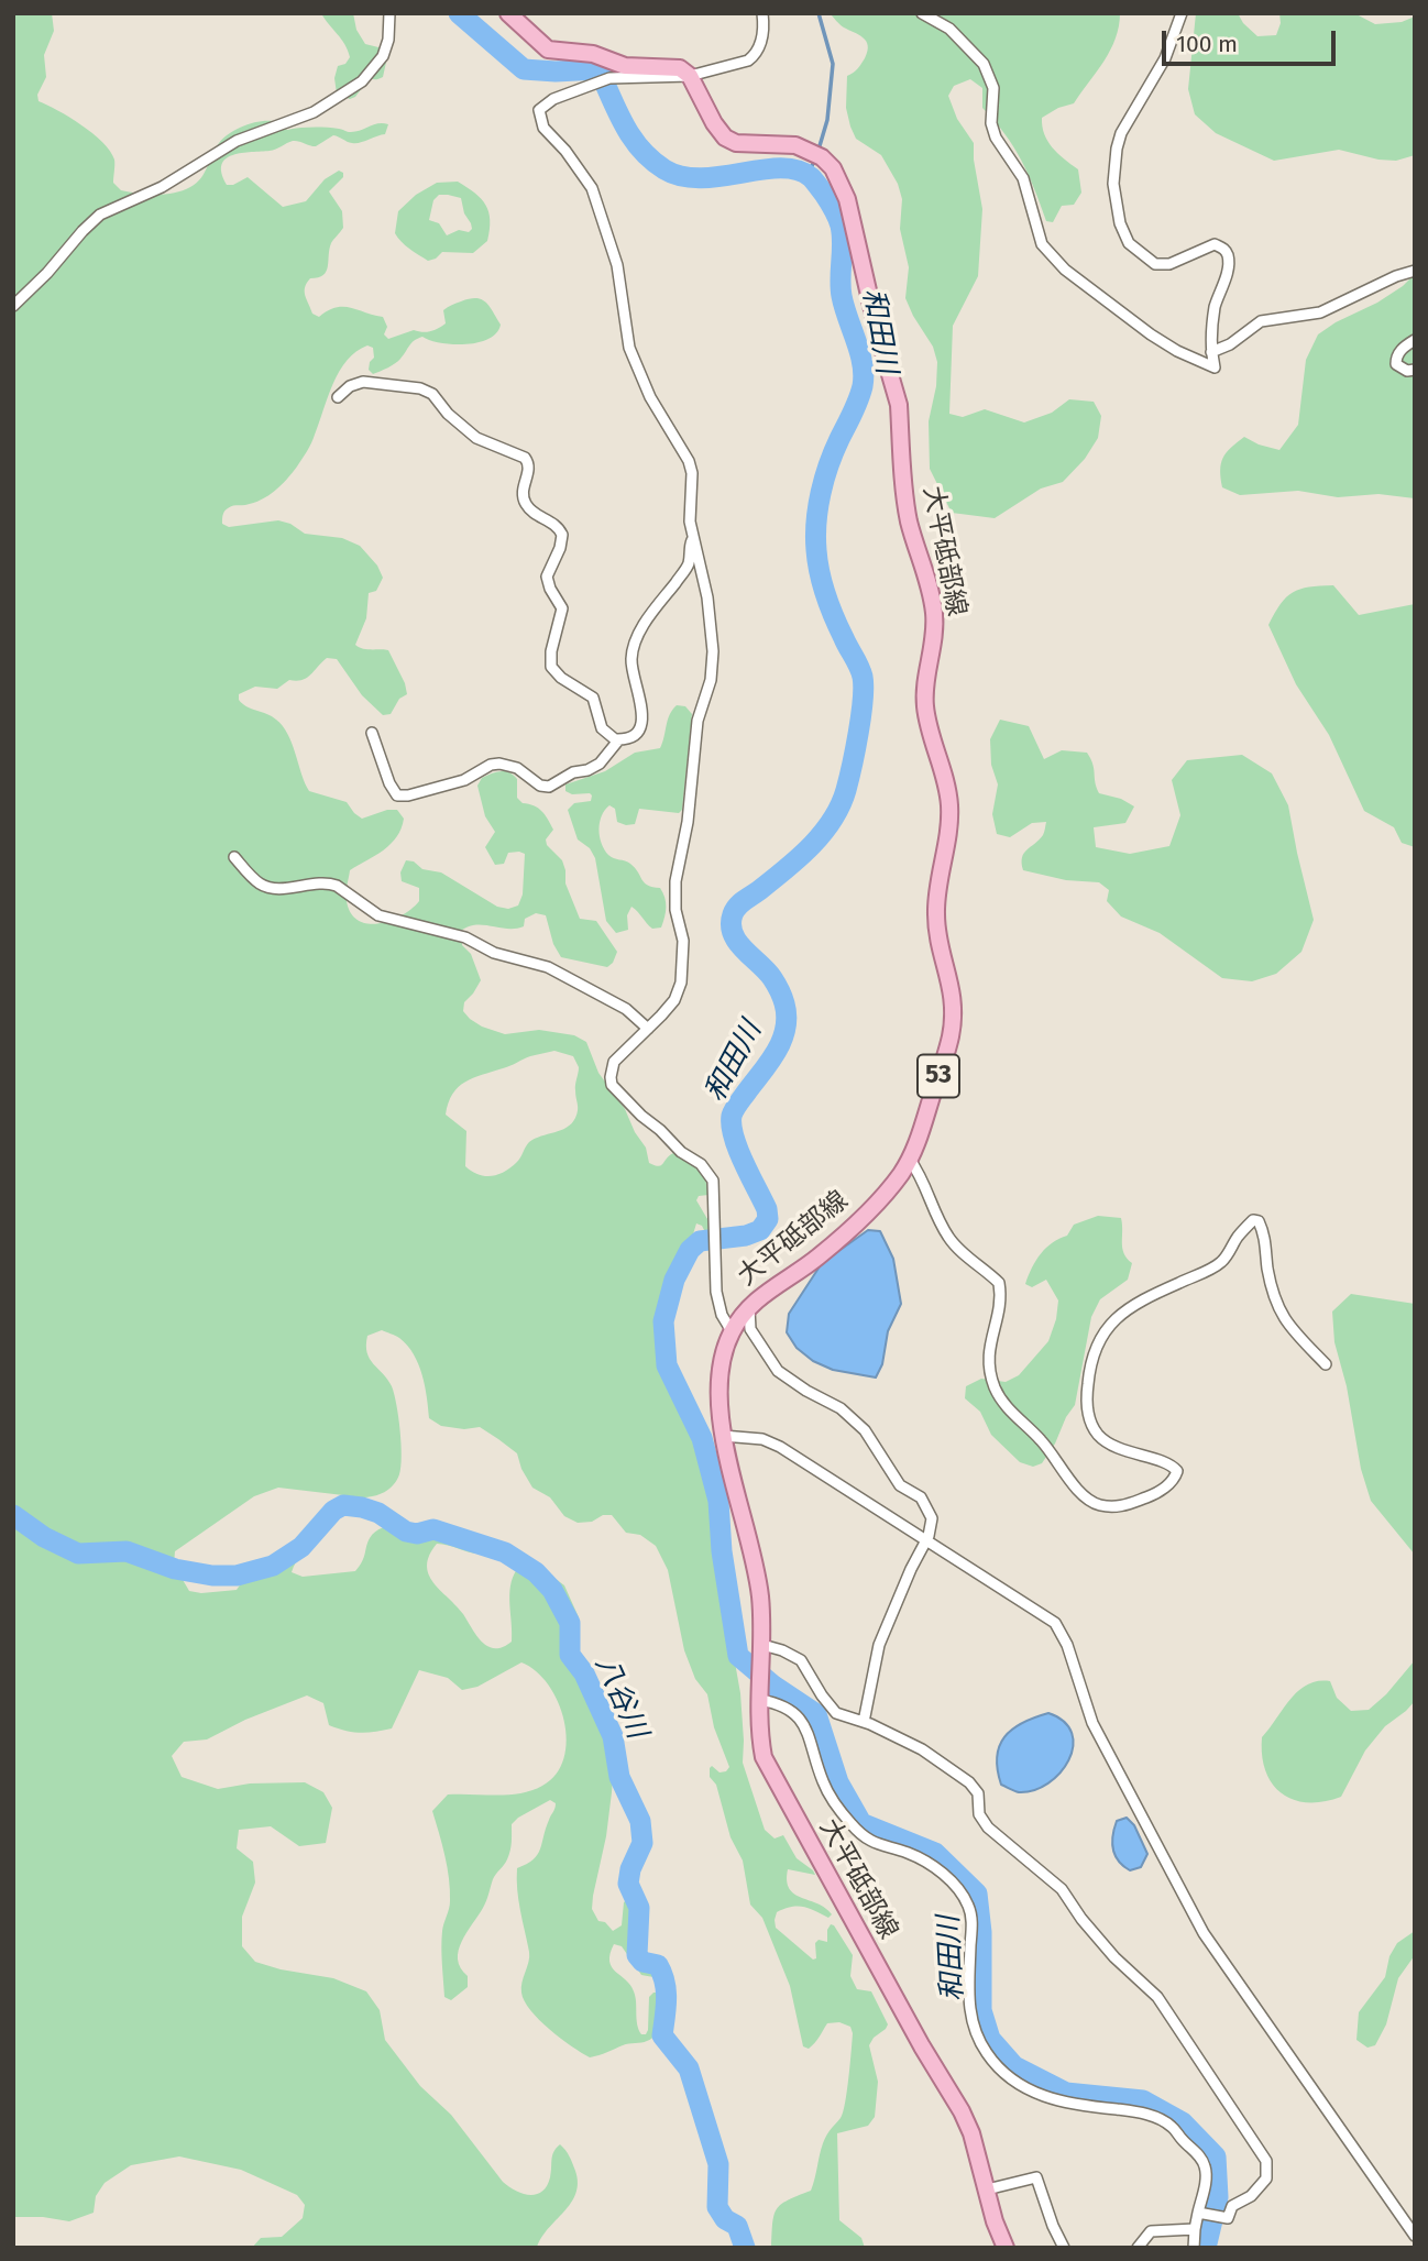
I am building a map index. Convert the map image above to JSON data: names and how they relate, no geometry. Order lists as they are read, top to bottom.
{
  "streets": {
    "main road": ["大平砥部線", "53"]
  },
  "water": ["和田川", "八谷川"],
  "scale_bar": "100 m"
}
